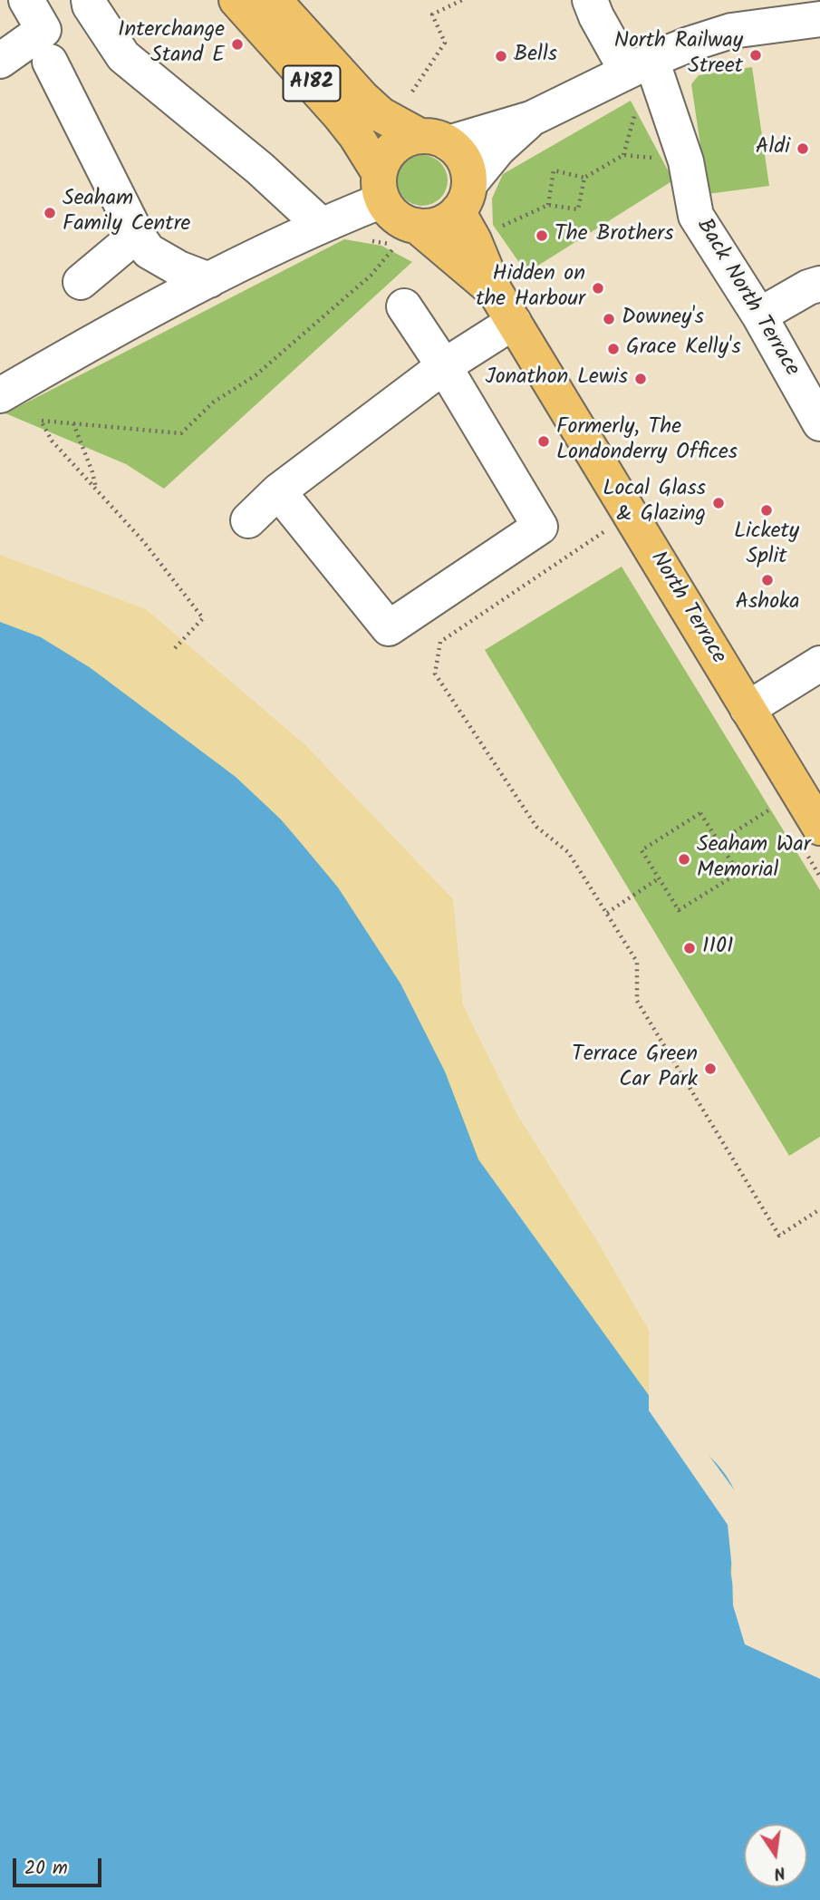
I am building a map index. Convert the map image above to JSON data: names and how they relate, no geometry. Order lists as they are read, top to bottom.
{
  "streets": {
    "main road": ["A182", "North Terrace"],
    "street": ["Back North Terrace"]
  },
  "crossings": [
    ["A182", "North Terrace"]
  ],
  "places": [
    "Interchange Stand E",
    "North Railway Street",
    "Bells",
    "Aldi",
    "Seaham Family Centre",
    "The Brothers",
    "Hidden on the Harbour",
    "Downey's",
    "Grace Kelly's",
    "Jonathon Lewis",
    "Formerly, The Londonderry Offices",
    "Local Glass & Glazing",
    "Lickety Split",
    "Ashoka",
    "Seaham War Memorial",
    "1101",
    "Terrace Green Car Park"
  ],
  "scale_bar": "20 m",
  "north": "bottom"
}
